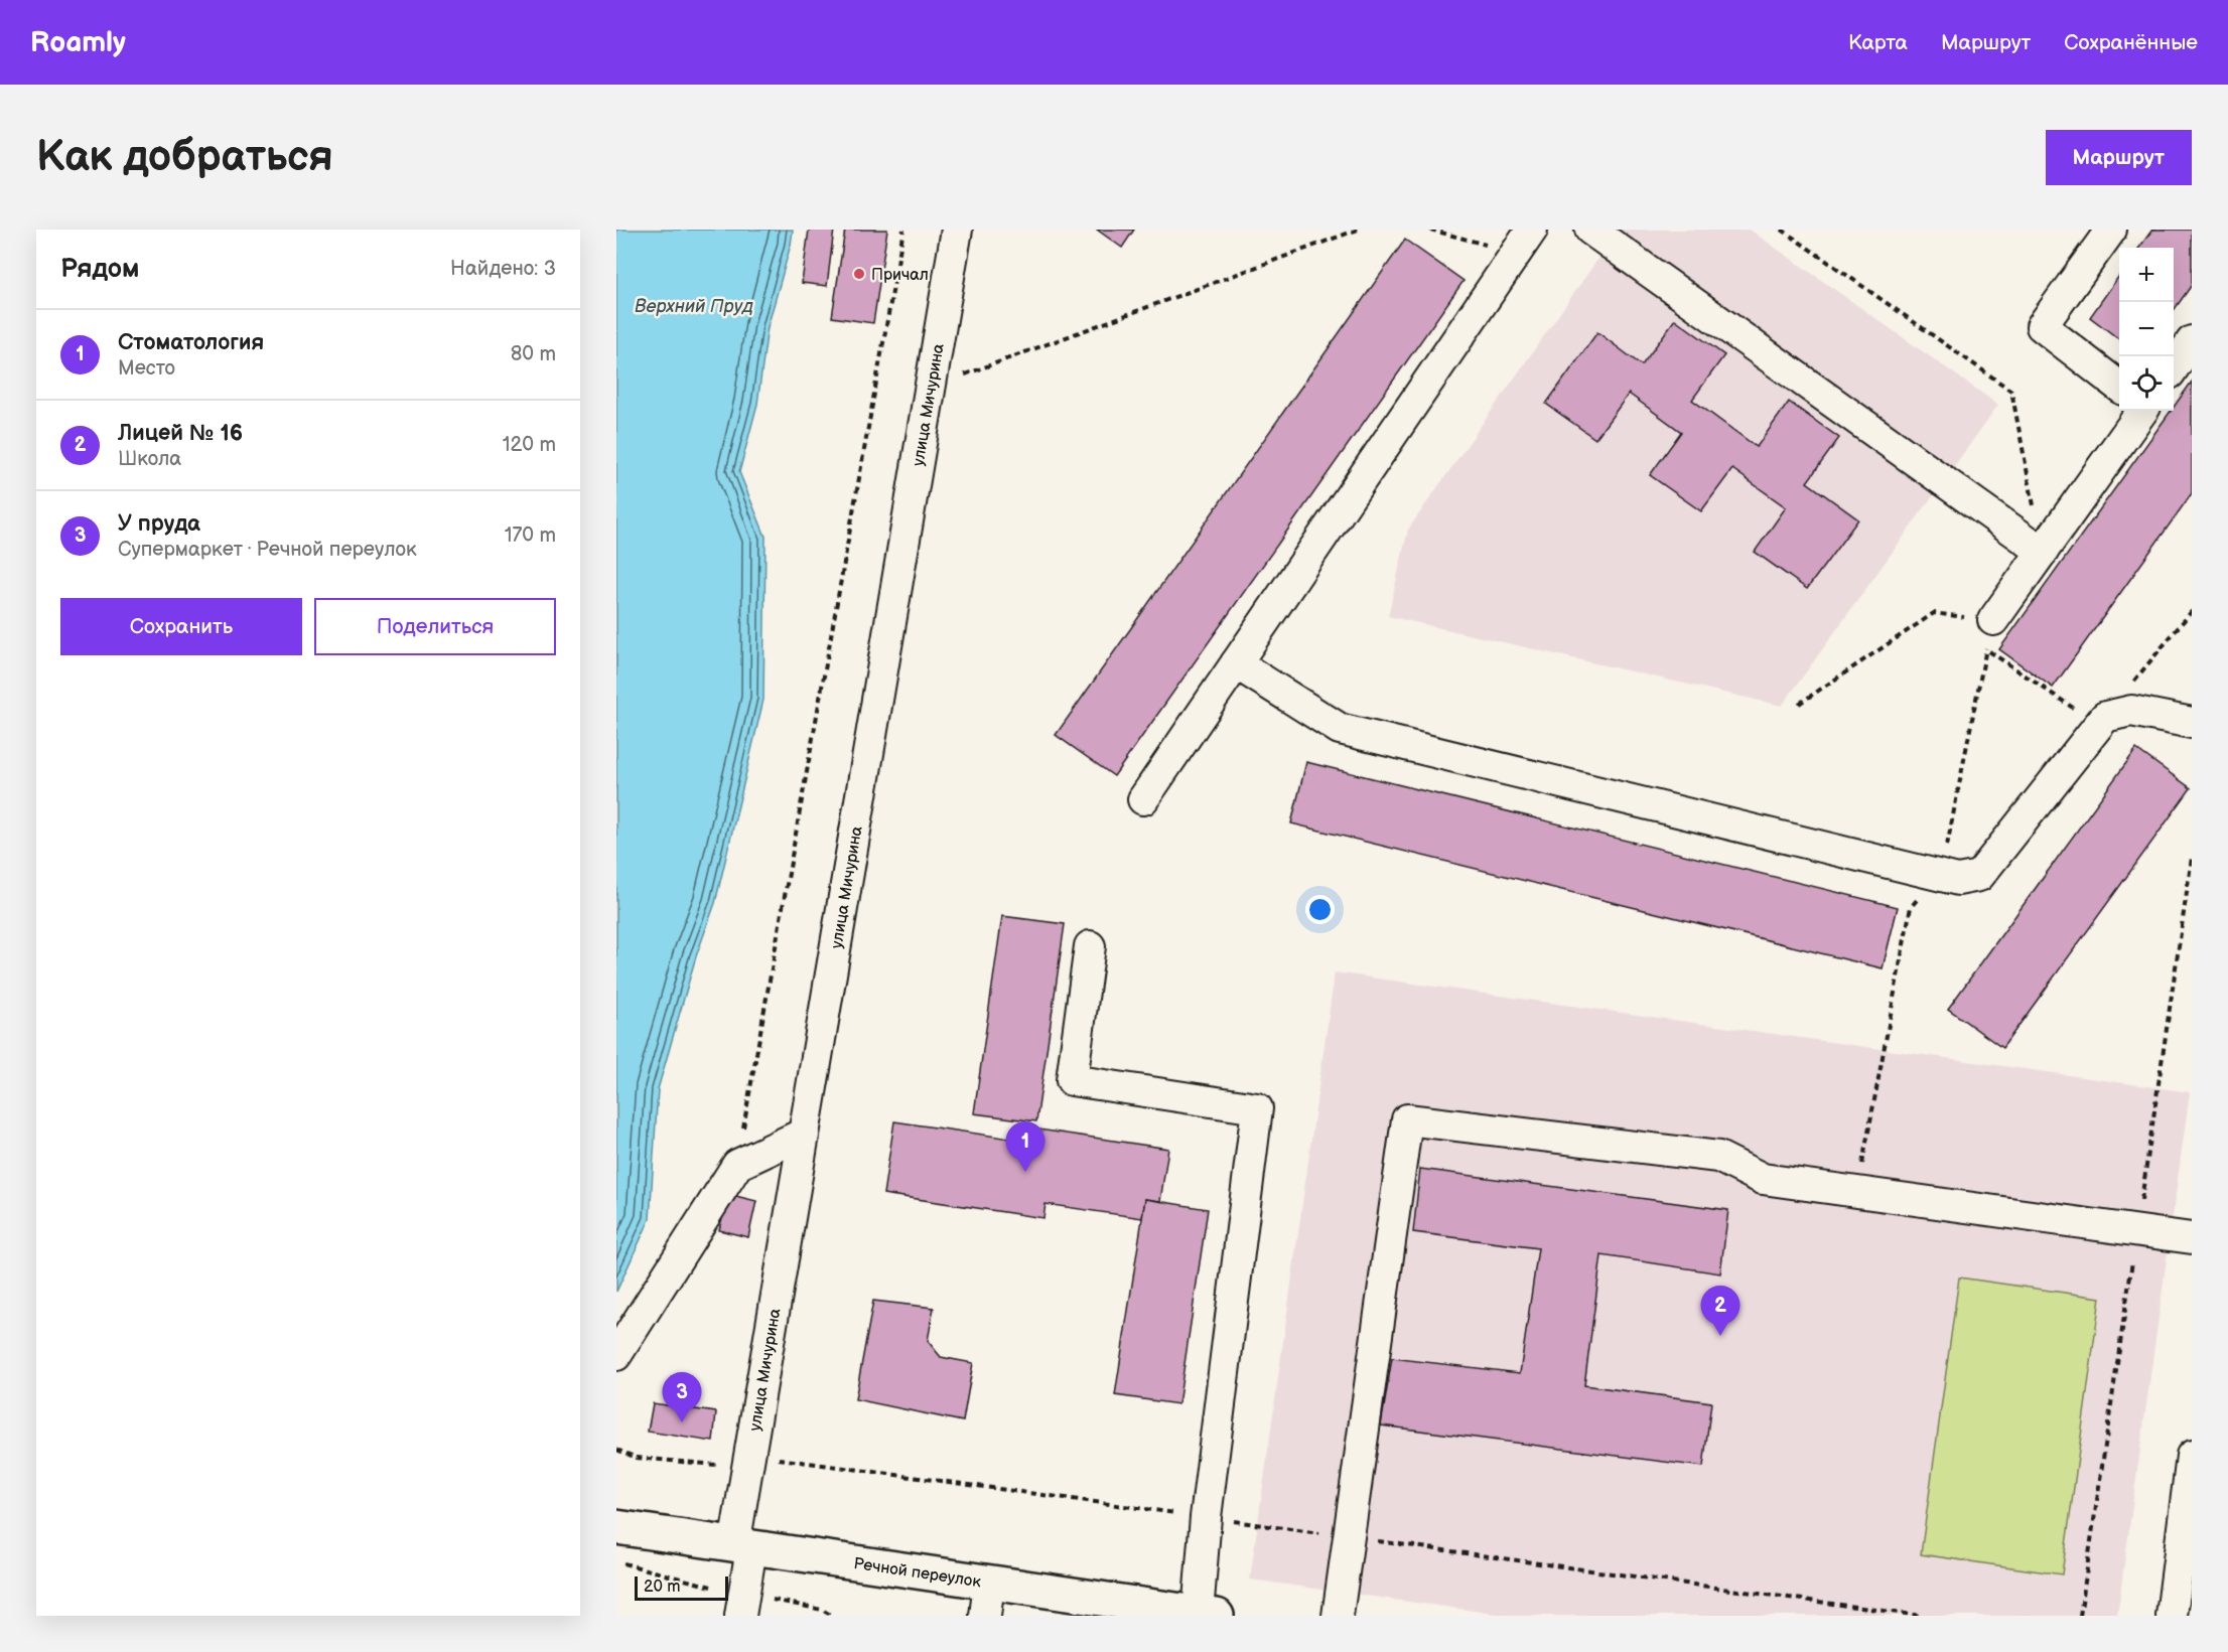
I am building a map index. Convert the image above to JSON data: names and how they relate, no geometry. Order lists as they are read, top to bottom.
{
  "streets": {
    "main road": ["Речной переулок"],
    "street": ["улица Мичурина"]
  },
  "crossings": [
    ["улица Мичурина", "Речной переулок"]
  ],
  "water": ["Верхний Пруд"],
  "places": ["Причал"],
  "scale_bar": "20 m",
  "page": {
    "header": "Roamly",
    "nav": ["Карта", "Маршрут", "Сохранённые"],
    "buttons": [
      "Маршрут",
      ["Сохранить", "Поделиться"]
    ],
    "title": "Как добраться",
    "heading": ["Рядом", "Найдено: 3"],
    "map_buttons": ["+", "−"],
    "list": [
      {
        "mark": "1",
        "name": "Стоматология",
        "note": "Место",
        "value": "80 m"
      },
      {
        "mark": "2",
        "name": "Лицей № 16",
        "note": "Школа",
        "value": "120 m"
      },
      {
        "mark": "3",
        "name": "У пруда",
        "note": "Супермаркет · Речной переулок",
        "value": "170 m"
      }
    ],
    "pins": ["1", "2", "3"],
    "scale": "20 m"
  }
}
